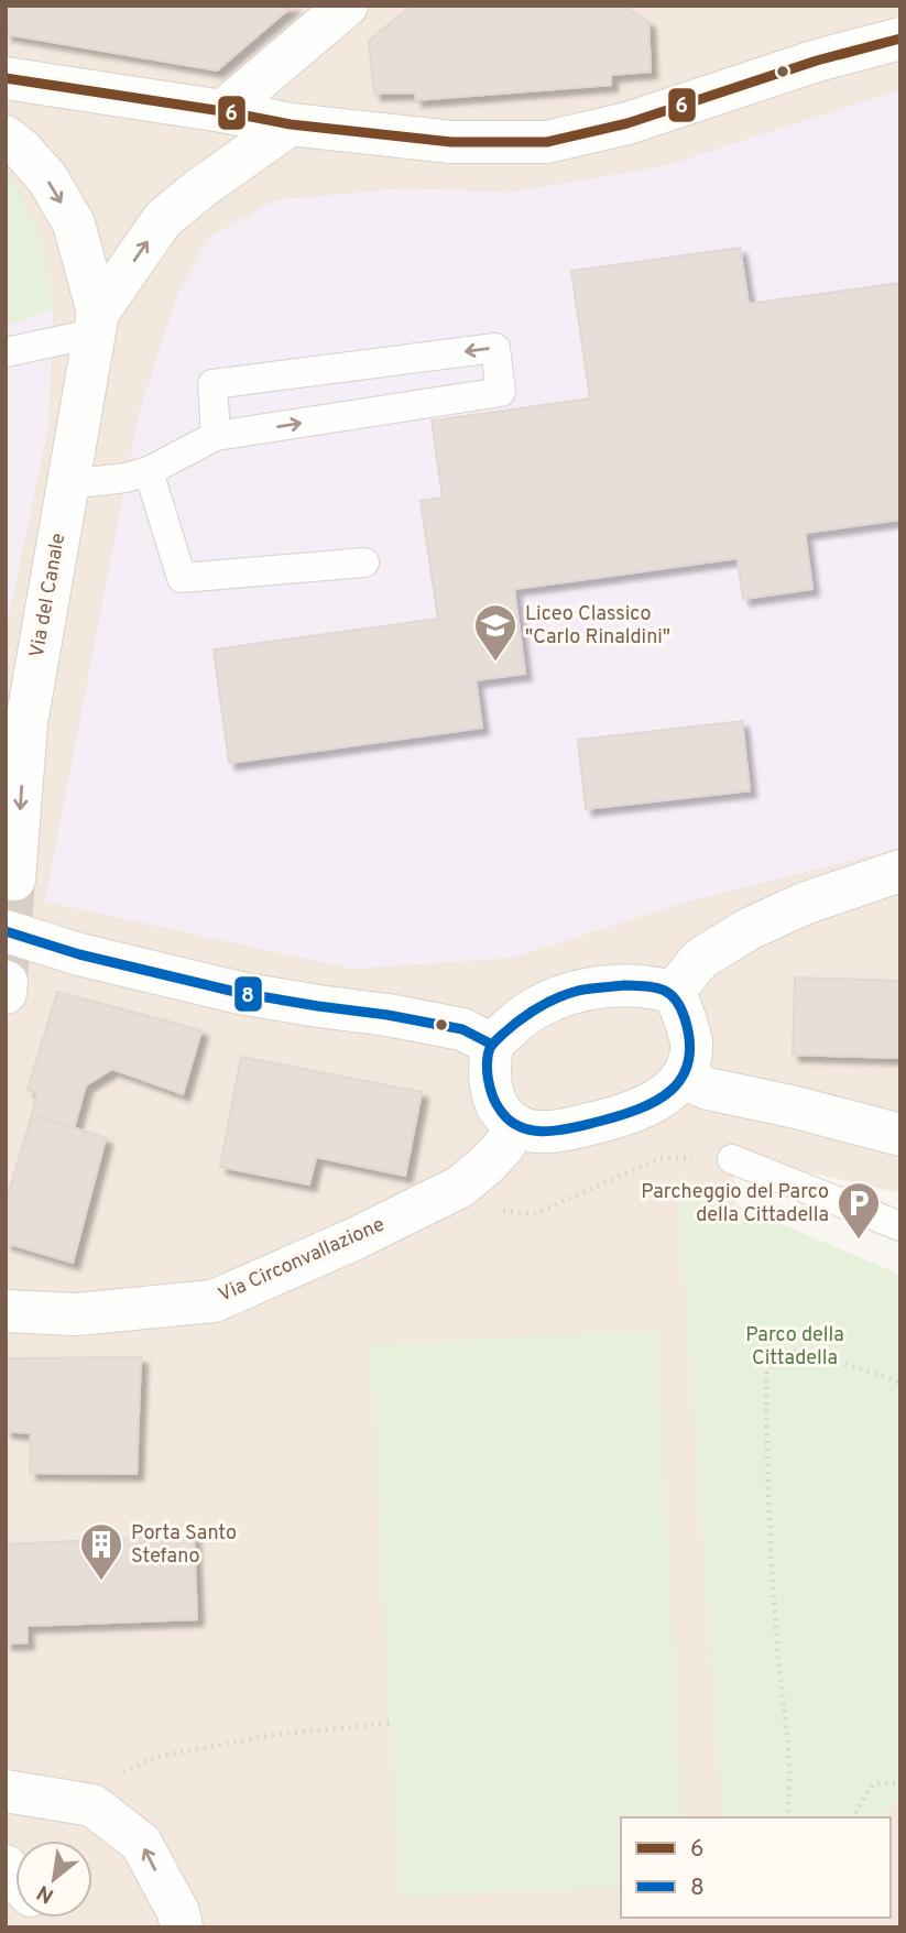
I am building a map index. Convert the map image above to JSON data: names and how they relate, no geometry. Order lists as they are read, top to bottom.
{
  "streets": {
    "street": ["Via del Canale", "Via Circonvallazione"]
  },
  "parks": ["Parco della Cittadella"],
  "places": {
    "school or university": ["Liceo Classico \"Carlo Rinaldini\""],
    "parking": ["Parcheggio del Parco della Cittadella"],
    "building": ["Porta Santo Stefano"]
  },
  "lines": ["transit line 6", "transit line 8"],
  "legend": ["6", "8"],
  "north": "bottom left"
}
